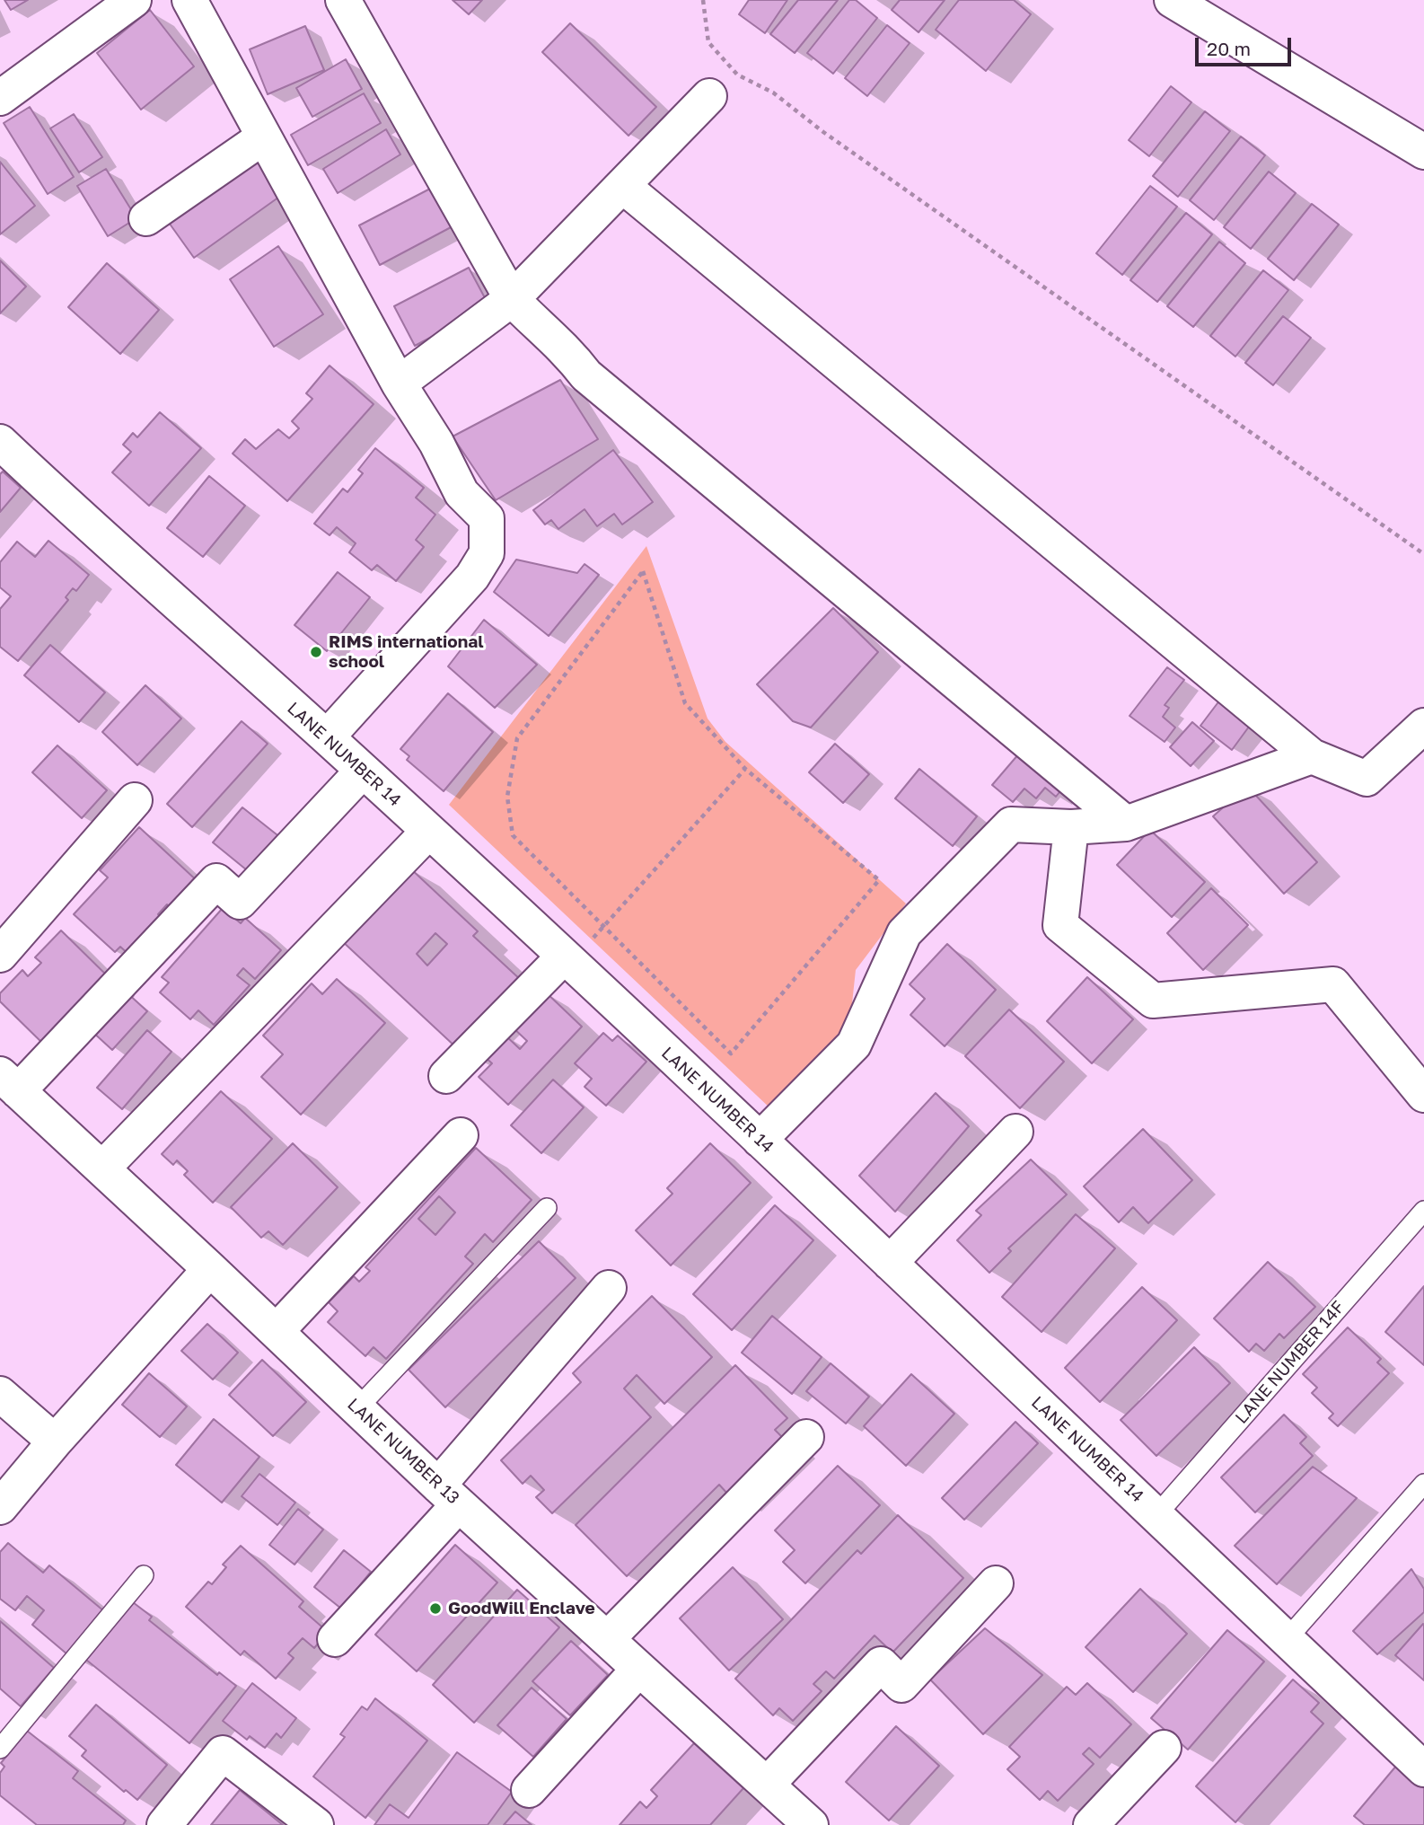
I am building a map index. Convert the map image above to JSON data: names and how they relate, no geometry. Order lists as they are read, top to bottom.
{
  "streets": {
    "street": ["LANE NUMBER 14", "LANE NUMBER 13"],
    "lane": ["LANE NUMBER 14F"]
  },
  "crossings": [
    ["LANE NUMBER 14", "LANE NUMBER 14F"]
  ],
  "places": ["RIMS international school", "GoodWill Enclave"],
  "scale_bar": "20 m"
}
